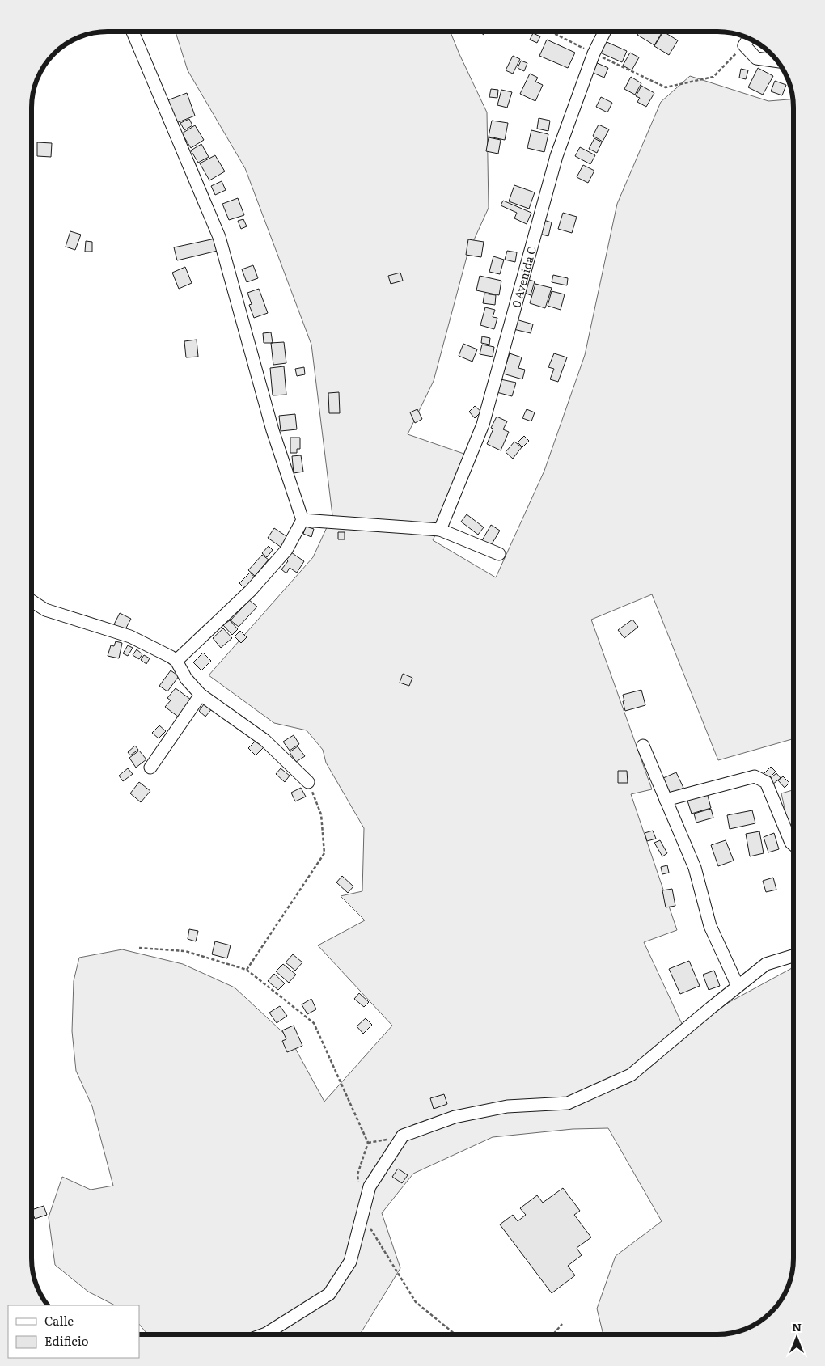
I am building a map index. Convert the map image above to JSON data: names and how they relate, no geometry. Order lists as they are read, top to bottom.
{
  "streets": {
    "street": ["0 Avenida C"]
  },
  "legend": ["Calle", "Edificio"],
  "north": "top"
}
